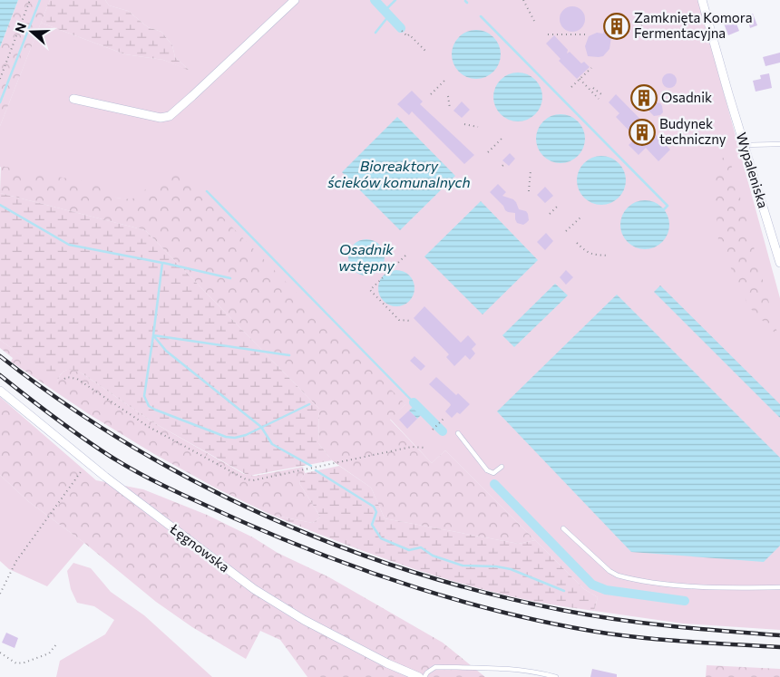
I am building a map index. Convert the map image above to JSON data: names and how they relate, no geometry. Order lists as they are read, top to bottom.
{
  "streets": {
    "street": ["Wypaleniska", "Łęgnowska"]
  },
  "water": ["Bioreaktory ścieków komunalnych", "Osadnik wstępny"],
  "places": {
    "building": ["Zamknięta Komora Fermentacyjna", "Osadnik", "Budynek techniczny"]
  },
  "north": "left"
}
